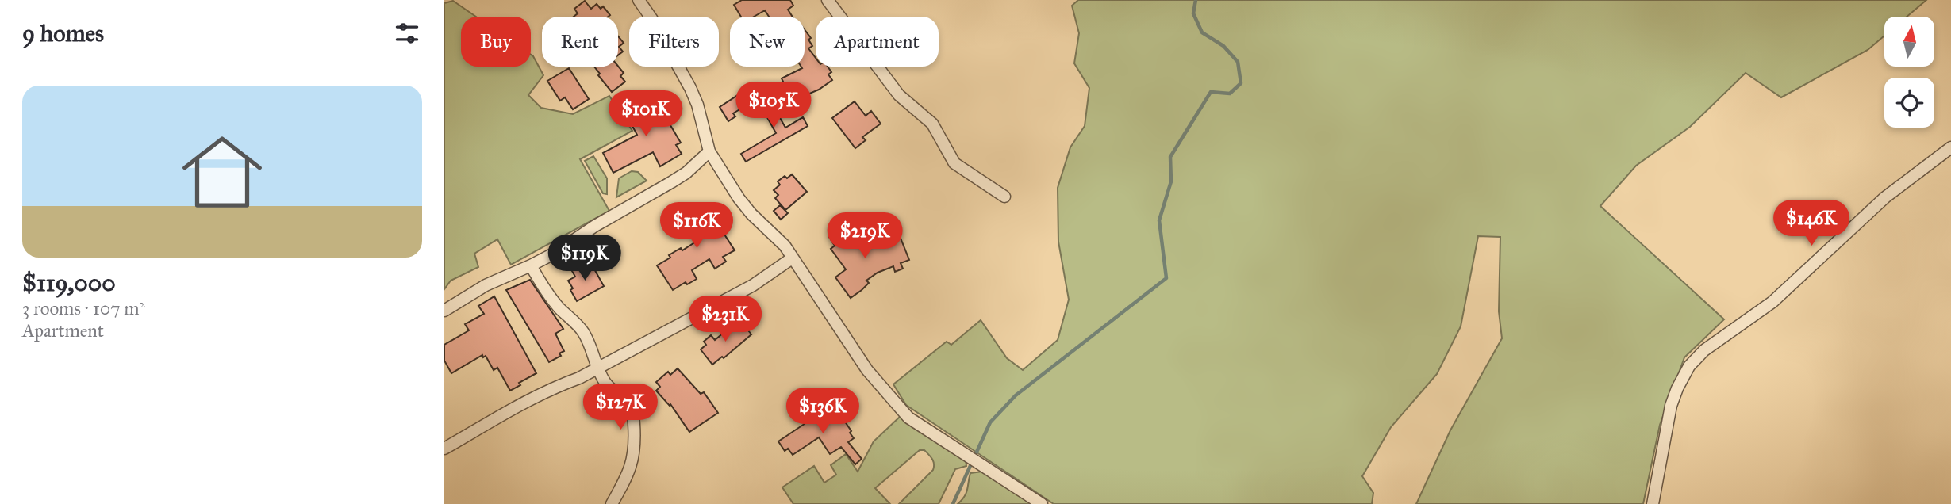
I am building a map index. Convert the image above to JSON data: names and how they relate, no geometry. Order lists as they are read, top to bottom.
{
  "north": "top",
  "page": {
    "heading": "9 homes",
    "chip": [
      "Buy",
      "Rent",
      "Filters",
      "New",
      "Apartment"
    ],
    "list": [
      {
        "name": "$119,000",
        "note": "3 rooms · 107 m² · Apartment"
      }
    ],
    "price": [
      "$105K",
      "$101K",
      "$146K",
      "$116K",
      "$219K",
      "$119K",
      "$231K",
      "$127K",
      "$136K"
    ]
  }
}
